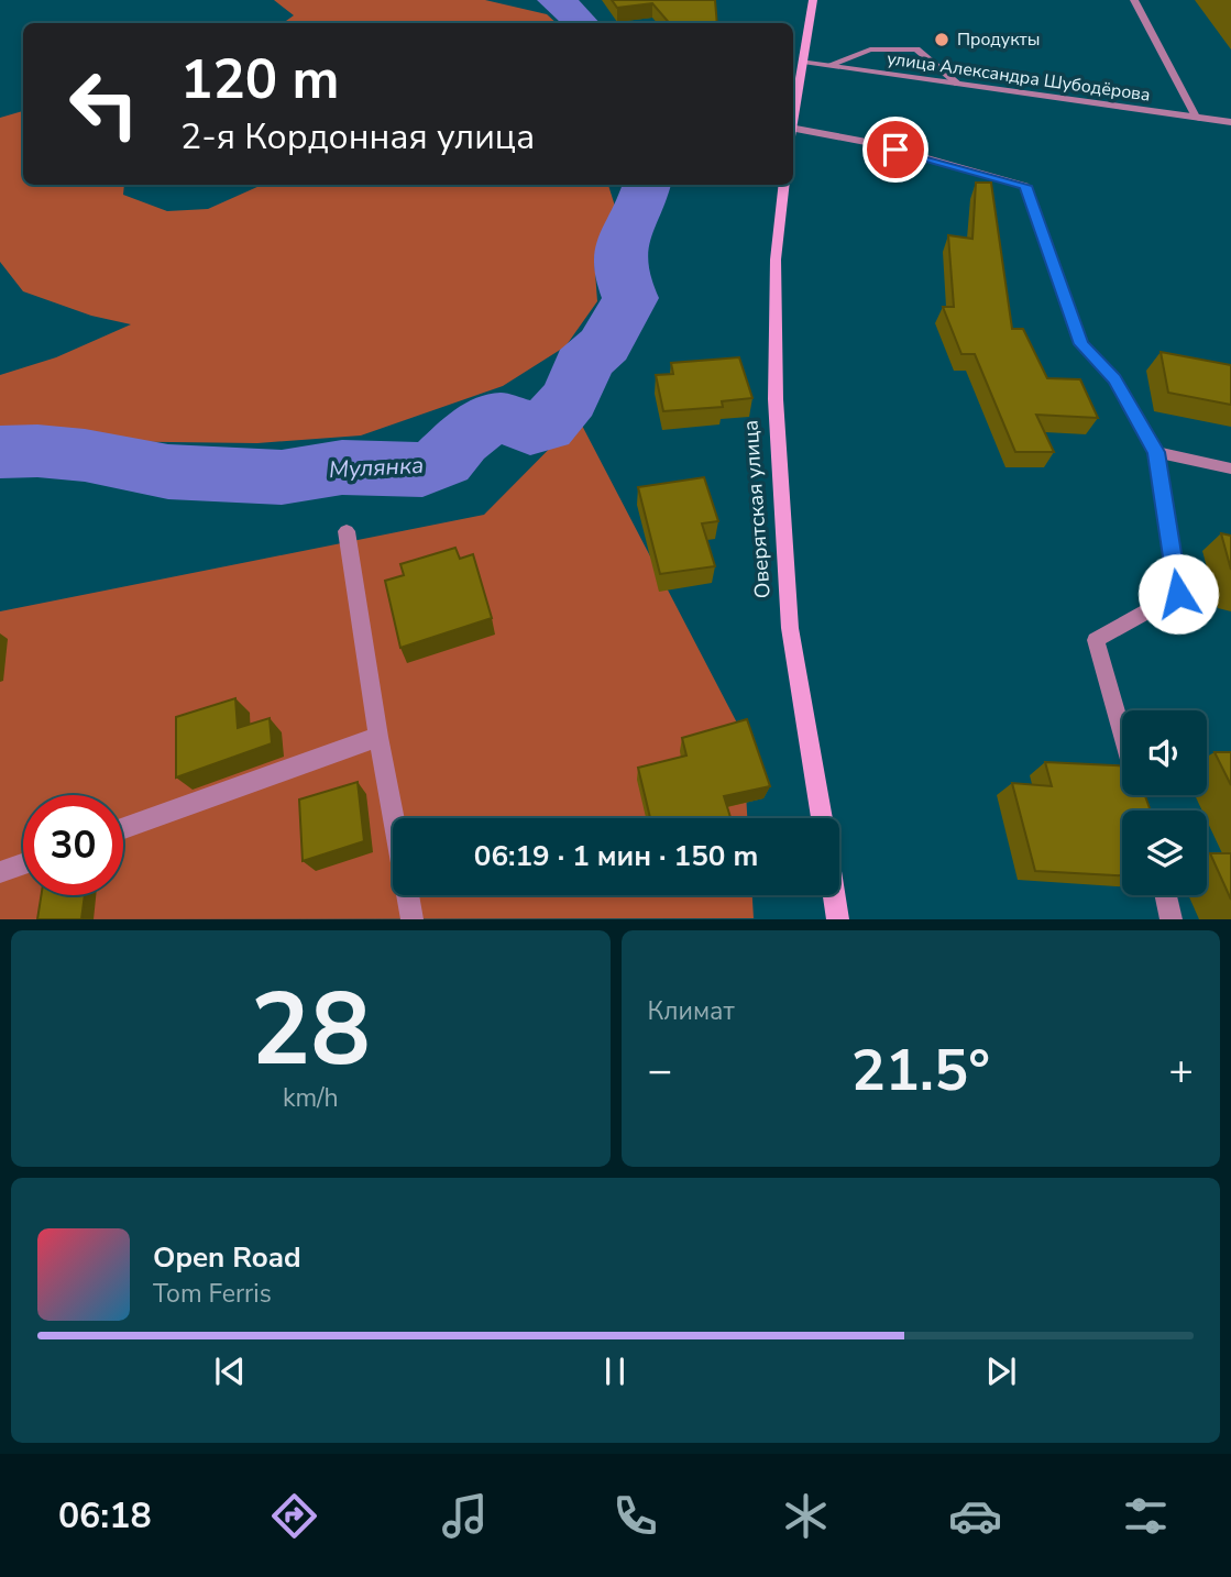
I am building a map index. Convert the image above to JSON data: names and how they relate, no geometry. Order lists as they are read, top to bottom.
{
  "streets": {
    "main road": ["Оверятская улица"],
    "street": ["улица Александра Шубодёрова"]
  },
  "water": ["Мулянка"],
  "places": ["Пpoдукты"],
  "page": {
    "turn": ["120 m", "2-я Кордонная улица"],
    "limit": "30",
    "trip": "06:19 · 1 мин · 150 m",
    "tile": [
      ["28", "km/h"],
      "Климат"
    ],
    "heat": ["−", "21.5°", "+"],
    "song": ["Open Road", "Tom Ferris"],
    "tabs": "06:18"
  }
}
